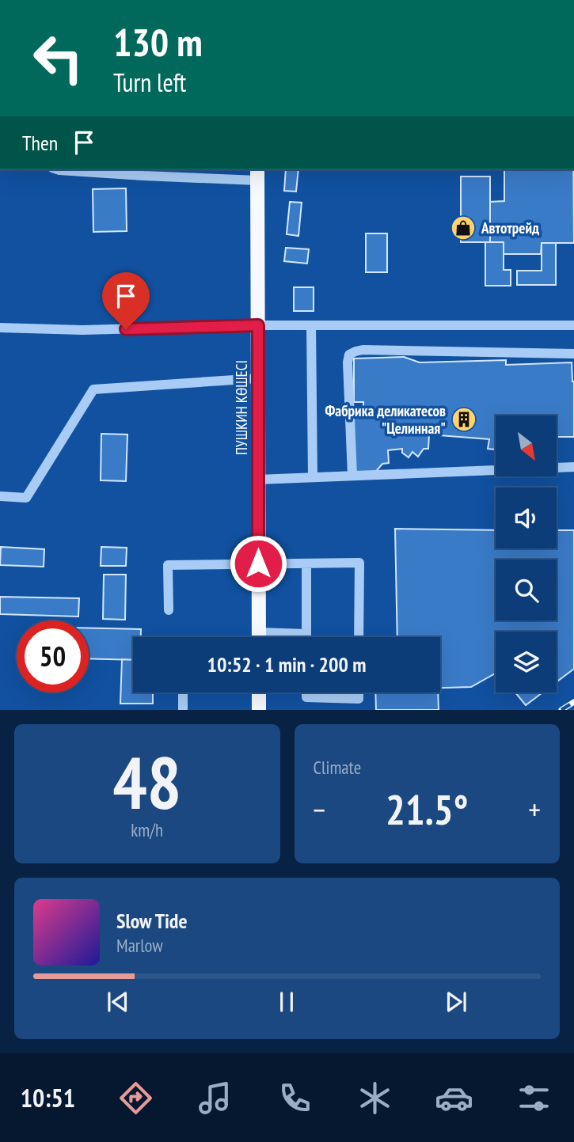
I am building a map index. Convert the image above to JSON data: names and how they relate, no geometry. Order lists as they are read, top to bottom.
{
  "streets": {
    "main road": ["ПУШКИН КӨШЕСІ"]
  },
  "places": {
    "shop": ["Автотрейд"],
    "building": ["Фабрика деликатесов \"Целинная\""]
  },
  "north": "bottom right",
  "page": {
    "turn": ["130 m", "Turn left"],
    "then": "Then",
    "limit": "50",
    "trip": "10:52 · 1 min · 200 m",
    "tile": [
      ["48", "km/h"],
      "Climate"
    ],
    "heat": ["−", "21.5°", "+"],
    "song": ["Slow Tide", "Marlow"],
    "tabs": "10:51"
  }
}
